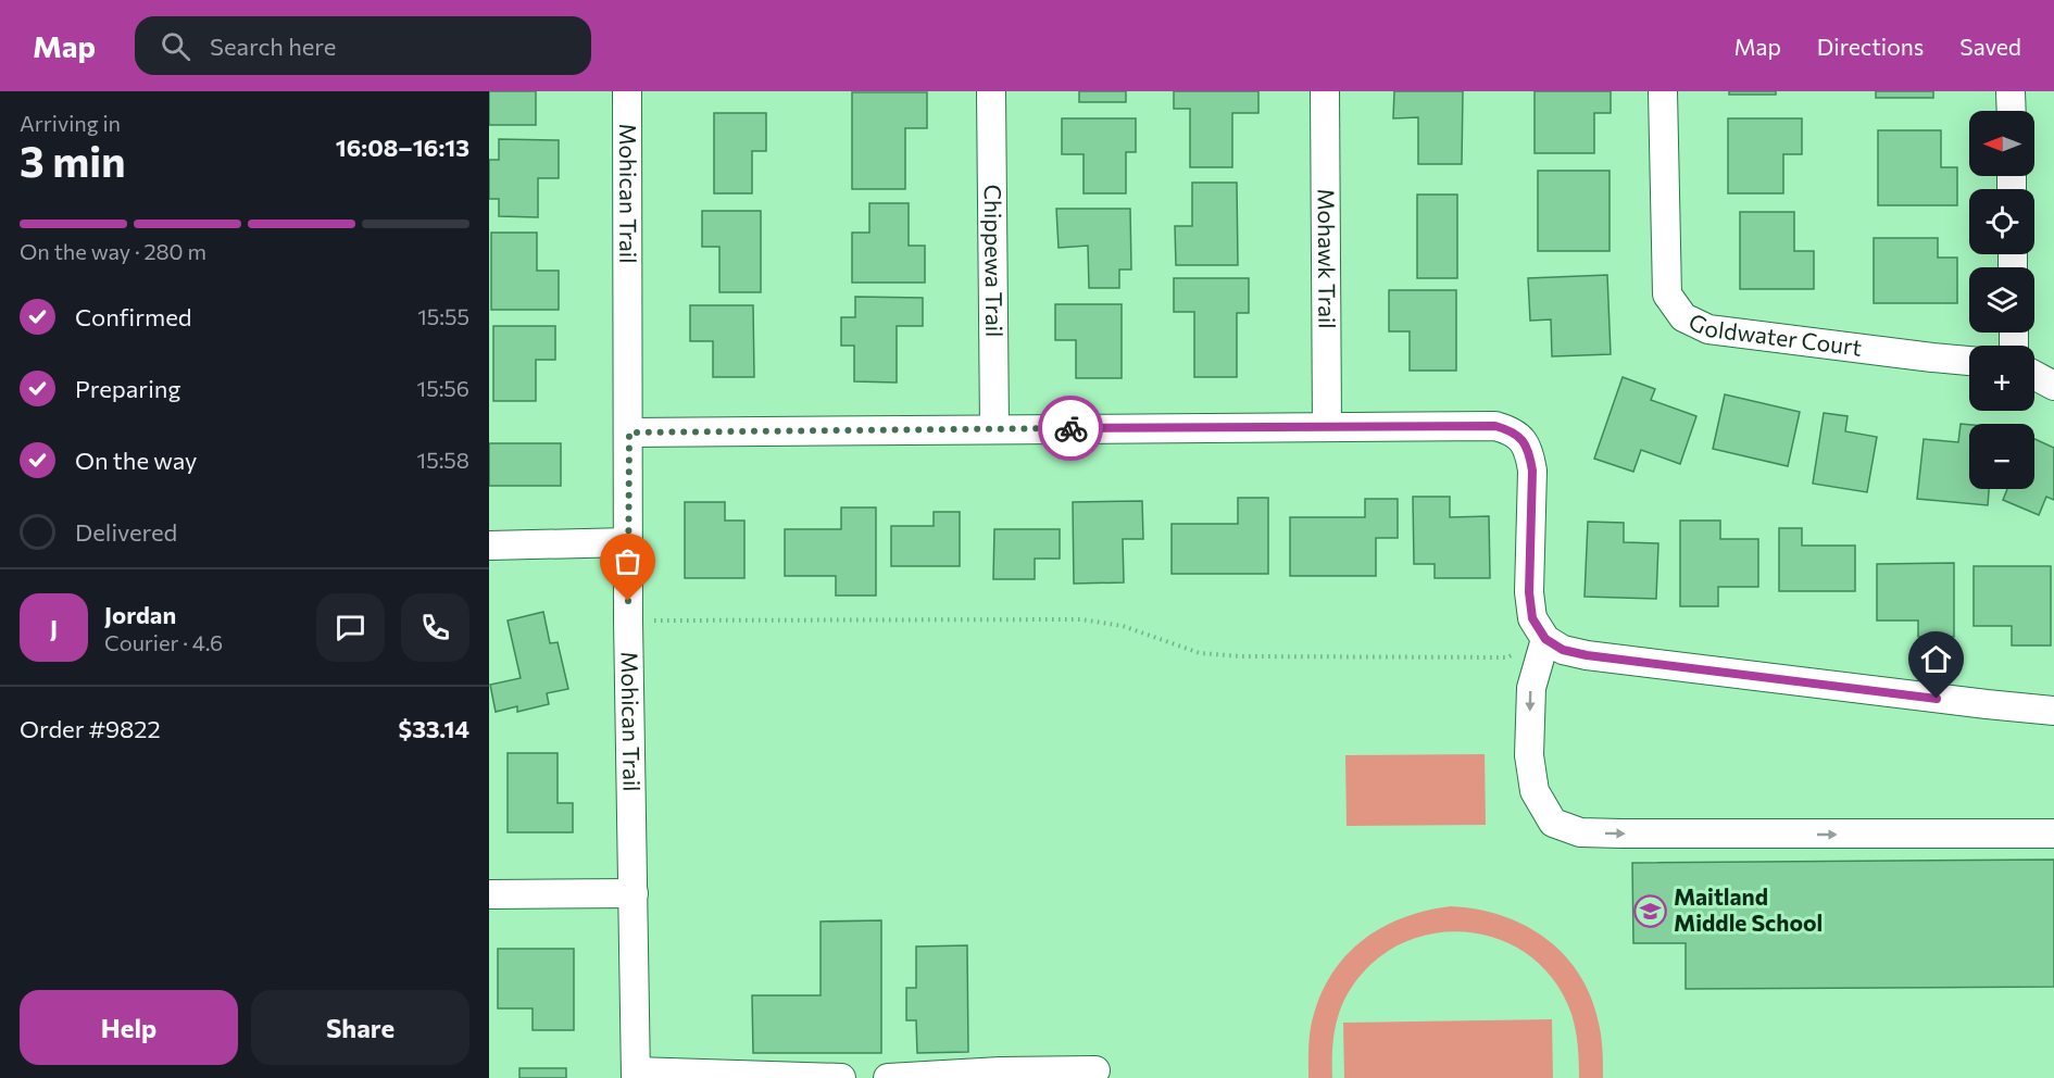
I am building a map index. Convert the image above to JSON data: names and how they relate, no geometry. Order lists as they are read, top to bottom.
{
  "streets": {
    "street": [
      "Mohican Trail",
      "Mohawk Trail",
      "Chippewa Trail",
      "Goldwater Court"
    ]
  },
  "places": {
    "school or university": ["Maitland Middle School"]
  },
  "north": "left",
  "page": {
    "header": "Map",
    "search": "Search here",
    "nav": ["Map", "Directions", "Saved"],
    "heading": ["3 min", "Arriving in", "16:08–16:13"],
    "panel": [
      "Jordan",
      "Courier · 4.6",
      "Order #9822",
      "$33.14"
    ],
    "map_buttons": ["+", "−"],
    "bar": "On the way · 280 m",
    "list": [
      ["Confirmed", "15:55"],
      ["Preparing", "15:56"],
      ["On the way", "15:58"],
      "Delivered"
    ],
    "round": "J",
    "buttons": ["Help", "Share"]
  }
}
